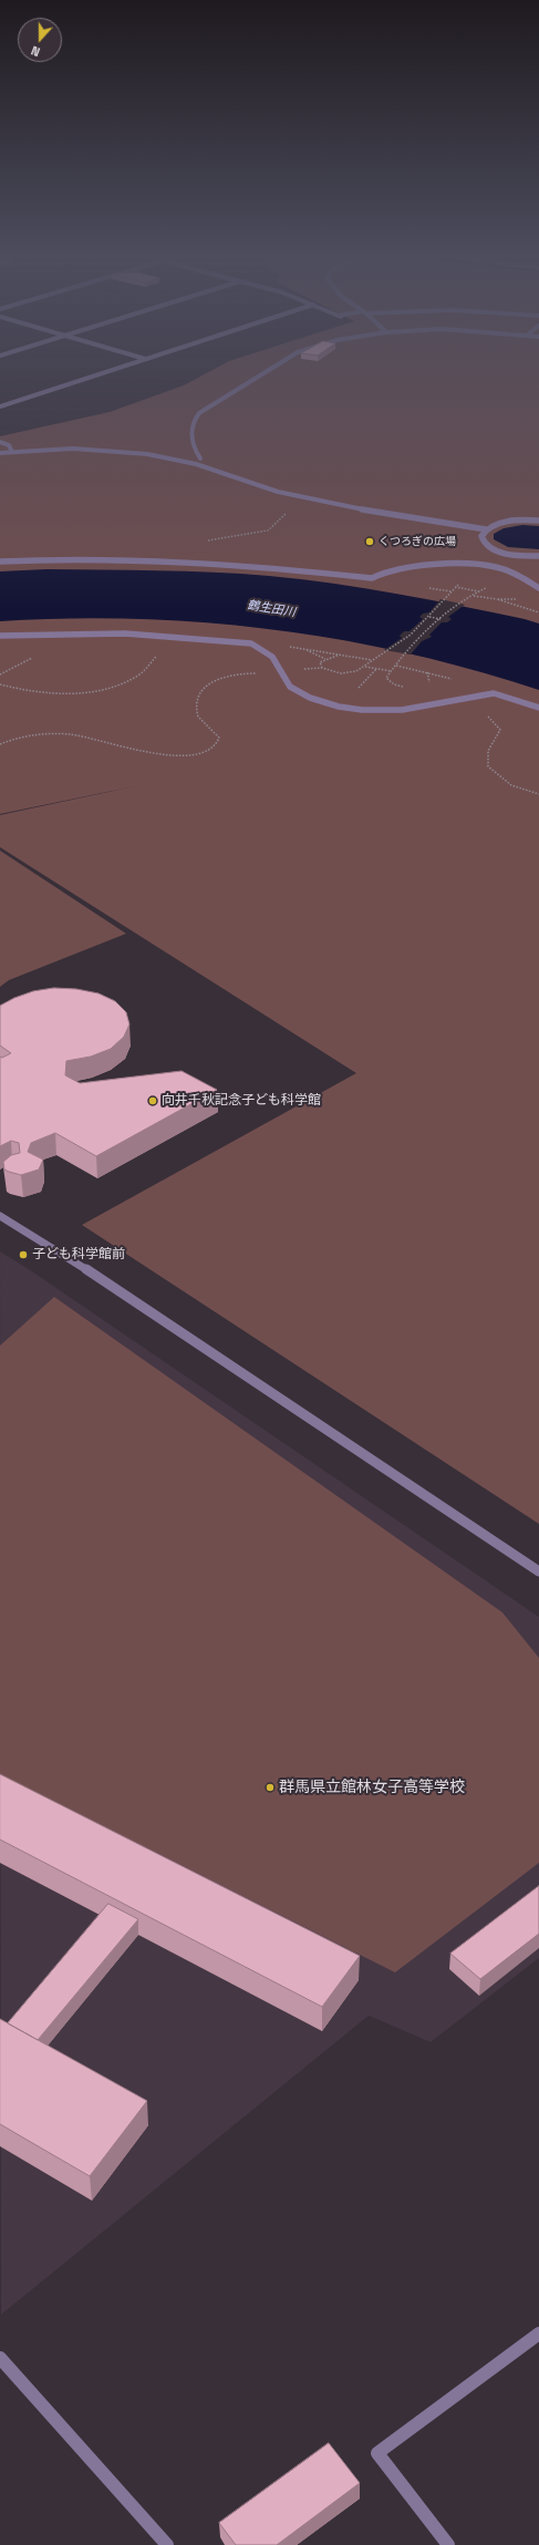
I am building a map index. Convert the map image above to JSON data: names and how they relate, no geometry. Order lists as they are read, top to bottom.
{
  "water": ["鶴生田川"],
  "places": [
    "くつろぎの広場",
    "向井千秋記念子ども科学館",
    "子ども科学館前",
    "群馬県立館林女子高等学校"
  ],
  "north": "bottom"
}
